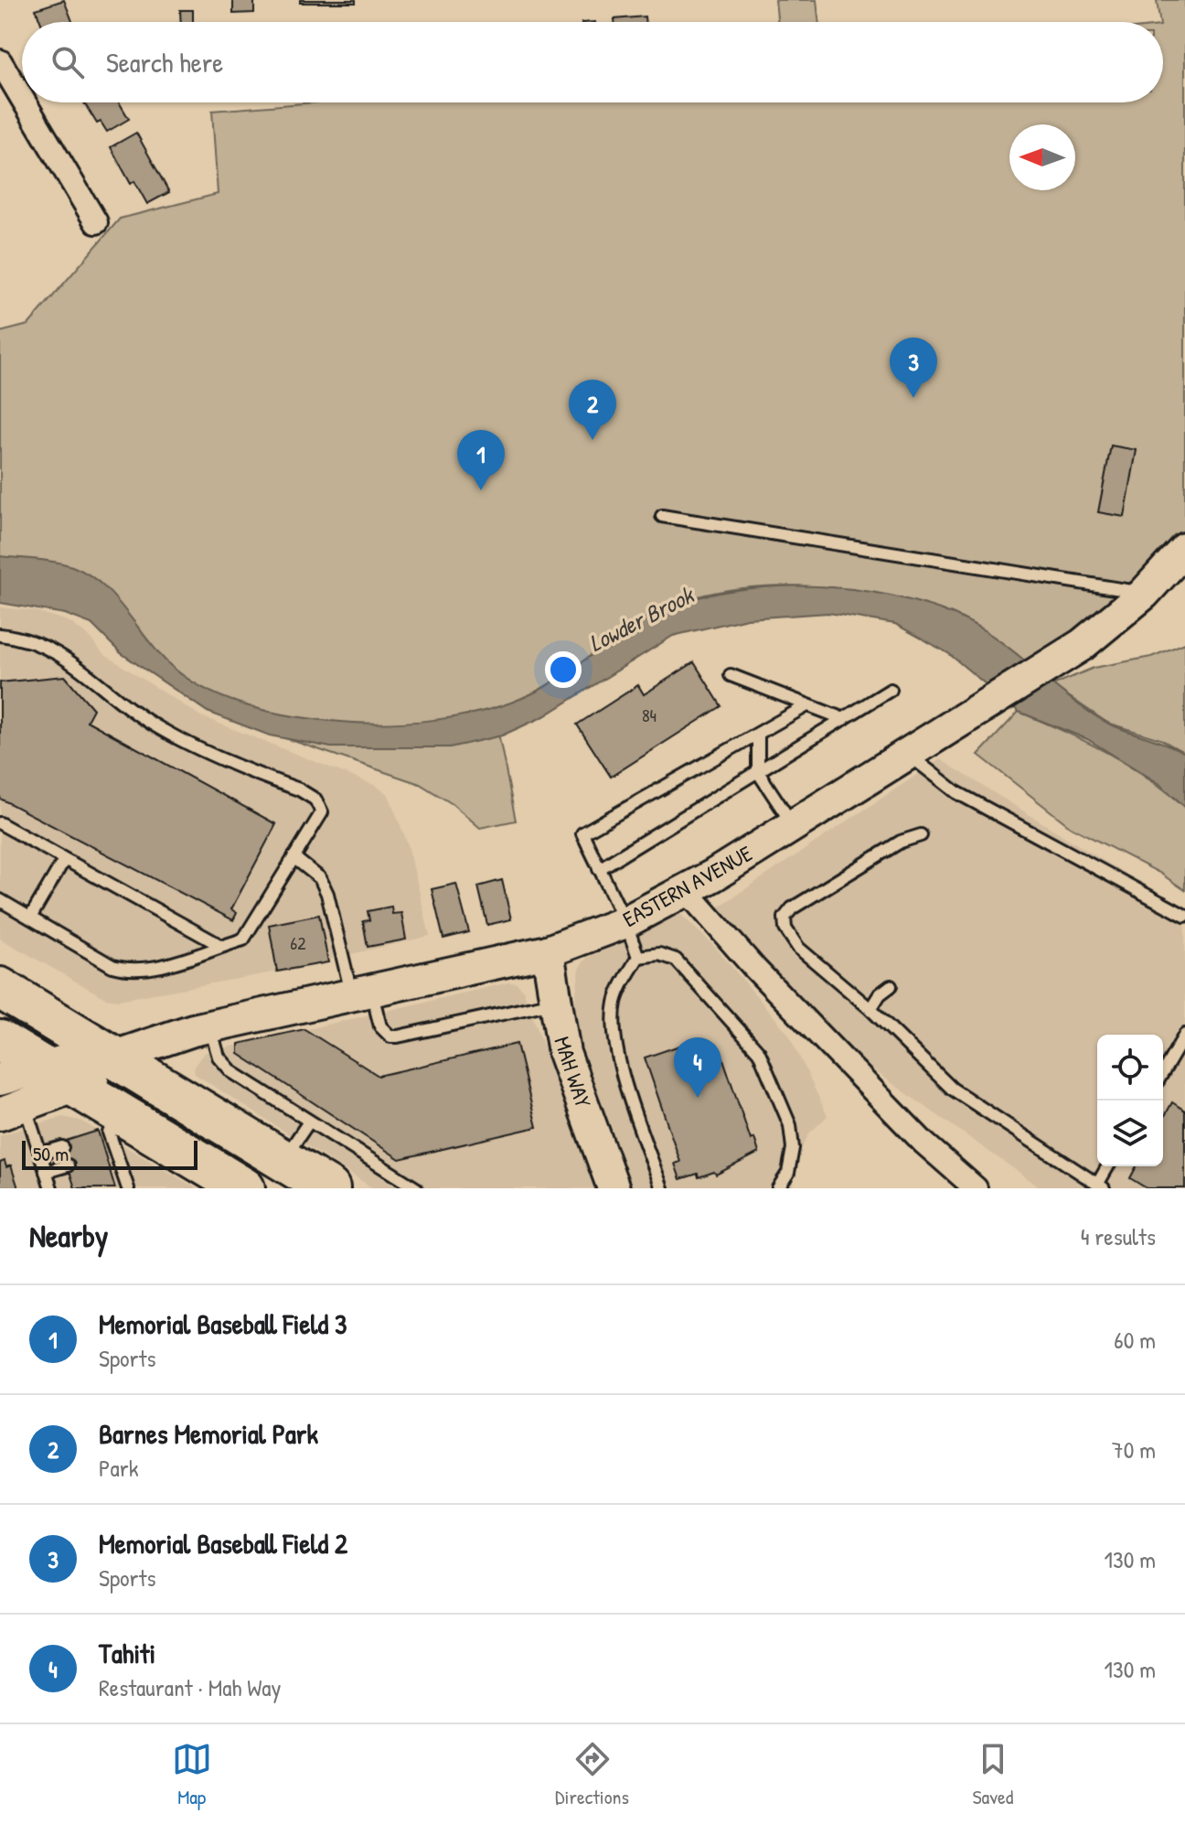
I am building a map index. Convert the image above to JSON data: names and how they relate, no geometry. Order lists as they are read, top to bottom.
{
  "streets": {
    "main road": ["EASTERN AVENUE", "MAH WAY"]
  },
  "crossings": [
    ["EASTERN AVENUE", "MAH WAY"]
  ],
  "water": ["Lowder Brook"],
  "house_numbers": ["84", "62"],
  "scale_bar": "50 m",
  "north": "left",
  "page": {
    "search": "Search here",
    "pins": [
      "3",
      "2",
      "1",
      "4"
    ],
    "scale": "50 m",
    "heading": ["Nearby", "4 results"],
    "list": [
      {
        "mark": "1",
        "name": "Memorial Baseball Field 3",
        "note": "Sports",
        "value": "60 m"
      },
      {
        "mark": "2",
        "name": "Barnes Memorial Park",
        "note": "Park",
        "value": "70 m"
      },
      {
        "mark": "3",
        "name": "Memorial Baseball Field 2",
        "note": "Sports",
        "value": "130 m"
      },
      {
        "mark": "4",
        "name": "Tahiti",
        "note": "Restaurant · Mah Way",
        "value": "130 m"
      }
    ],
    "nav": ["Map", "Directions", "Saved"]
  }
}
